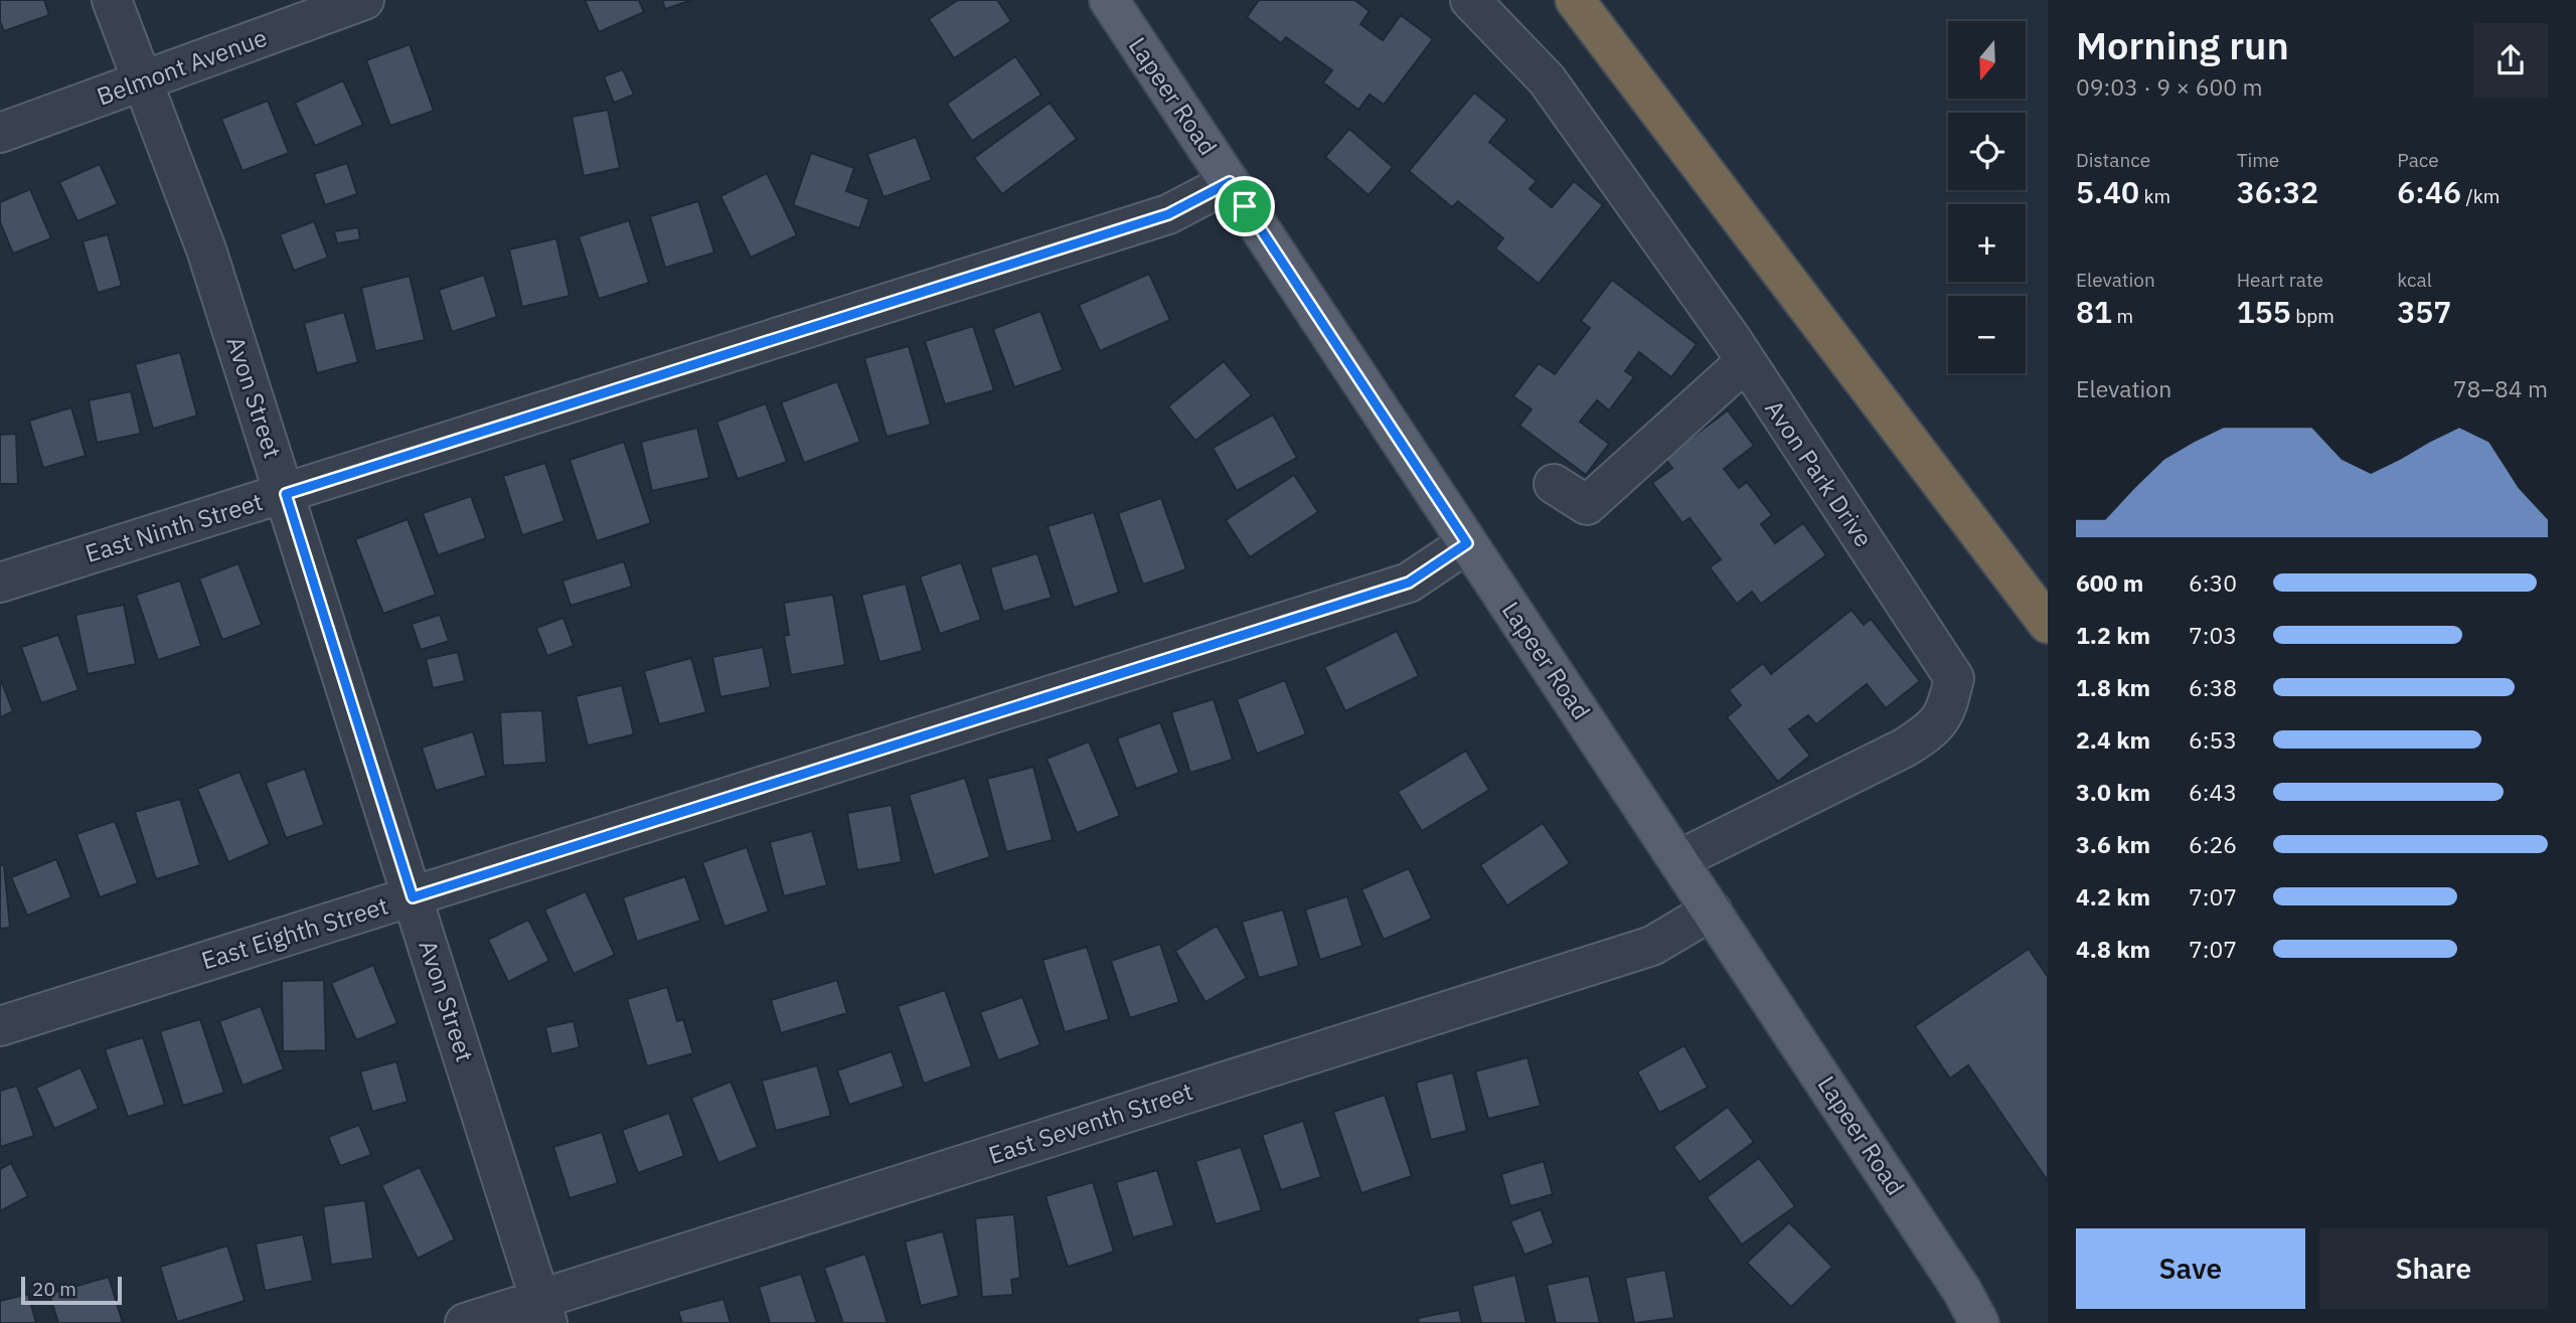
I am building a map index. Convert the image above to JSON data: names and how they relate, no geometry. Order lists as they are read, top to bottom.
{
  "streets": {
    "main road": ["Lapeer Road"],
    "street": [
      "Belmont Avenue",
      "Avon Street",
      "Avon Park Drive",
      "East Ninth Street",
      "East Eighth Street",
      "East Seventh Street"
    ]
  },
  "crossings": [
    ["Belmont Avenue", "Avon Street"],
    ["Lapeer Road", "Avon Park Drive"],
    ["Lapeer Road", "East Ninth Street"],
    ["Lapeer Road", "East Eighth Street"],
    ["Lapeer Road", "East Seventh Street"],
    ["Avon Street", "East Ninth Street"],
    ["Avon Street", "East Eighth Street"],
    ["Avon Street", "East Seventh Street"]
  ],
  "scale_bar": "20 m",
  "north": "bottom",
  "page": {
    "heading": ["Morning run", "09:03 · 9 × 600 m"],
    "map_buttons": ["+", "−"],
    "stats": [
      ["Distance", "5.40 km"],
      ["Time", "36:32"],
      ["Pace", "6:46 /km"],
      ["Elevation", "81 m"],
      ["Heart rate", "155 bpm"],
      ["kcal", "357"]
    ],
    "chart": ["Elevation", "78–84 m"],
    "list": [
      {
        "name": "600 m",
        "note": "6:30"
      },
      {
        "name": "1.2 km",
        "note": "7:03"
      },
      {
        "name": "1.8 km",
        "note": "6:38"
      },
      {
        "name": "2.4 km",
        "note": "6:53"
      },
      {
        "name": "3.0 km",
        "note": "6:43"
      },
      {
        "name": "3.6 km",
        "note": "6:26"
      },
      {
        "name": "4.2 km",
        "note": "7:07"
      },
      {
        "name": "4.8 km",
        "note": "7:07"
      }
    ],
    "buttons": ["Save", "Share"],
    "scale": "20 m"
  }
}
